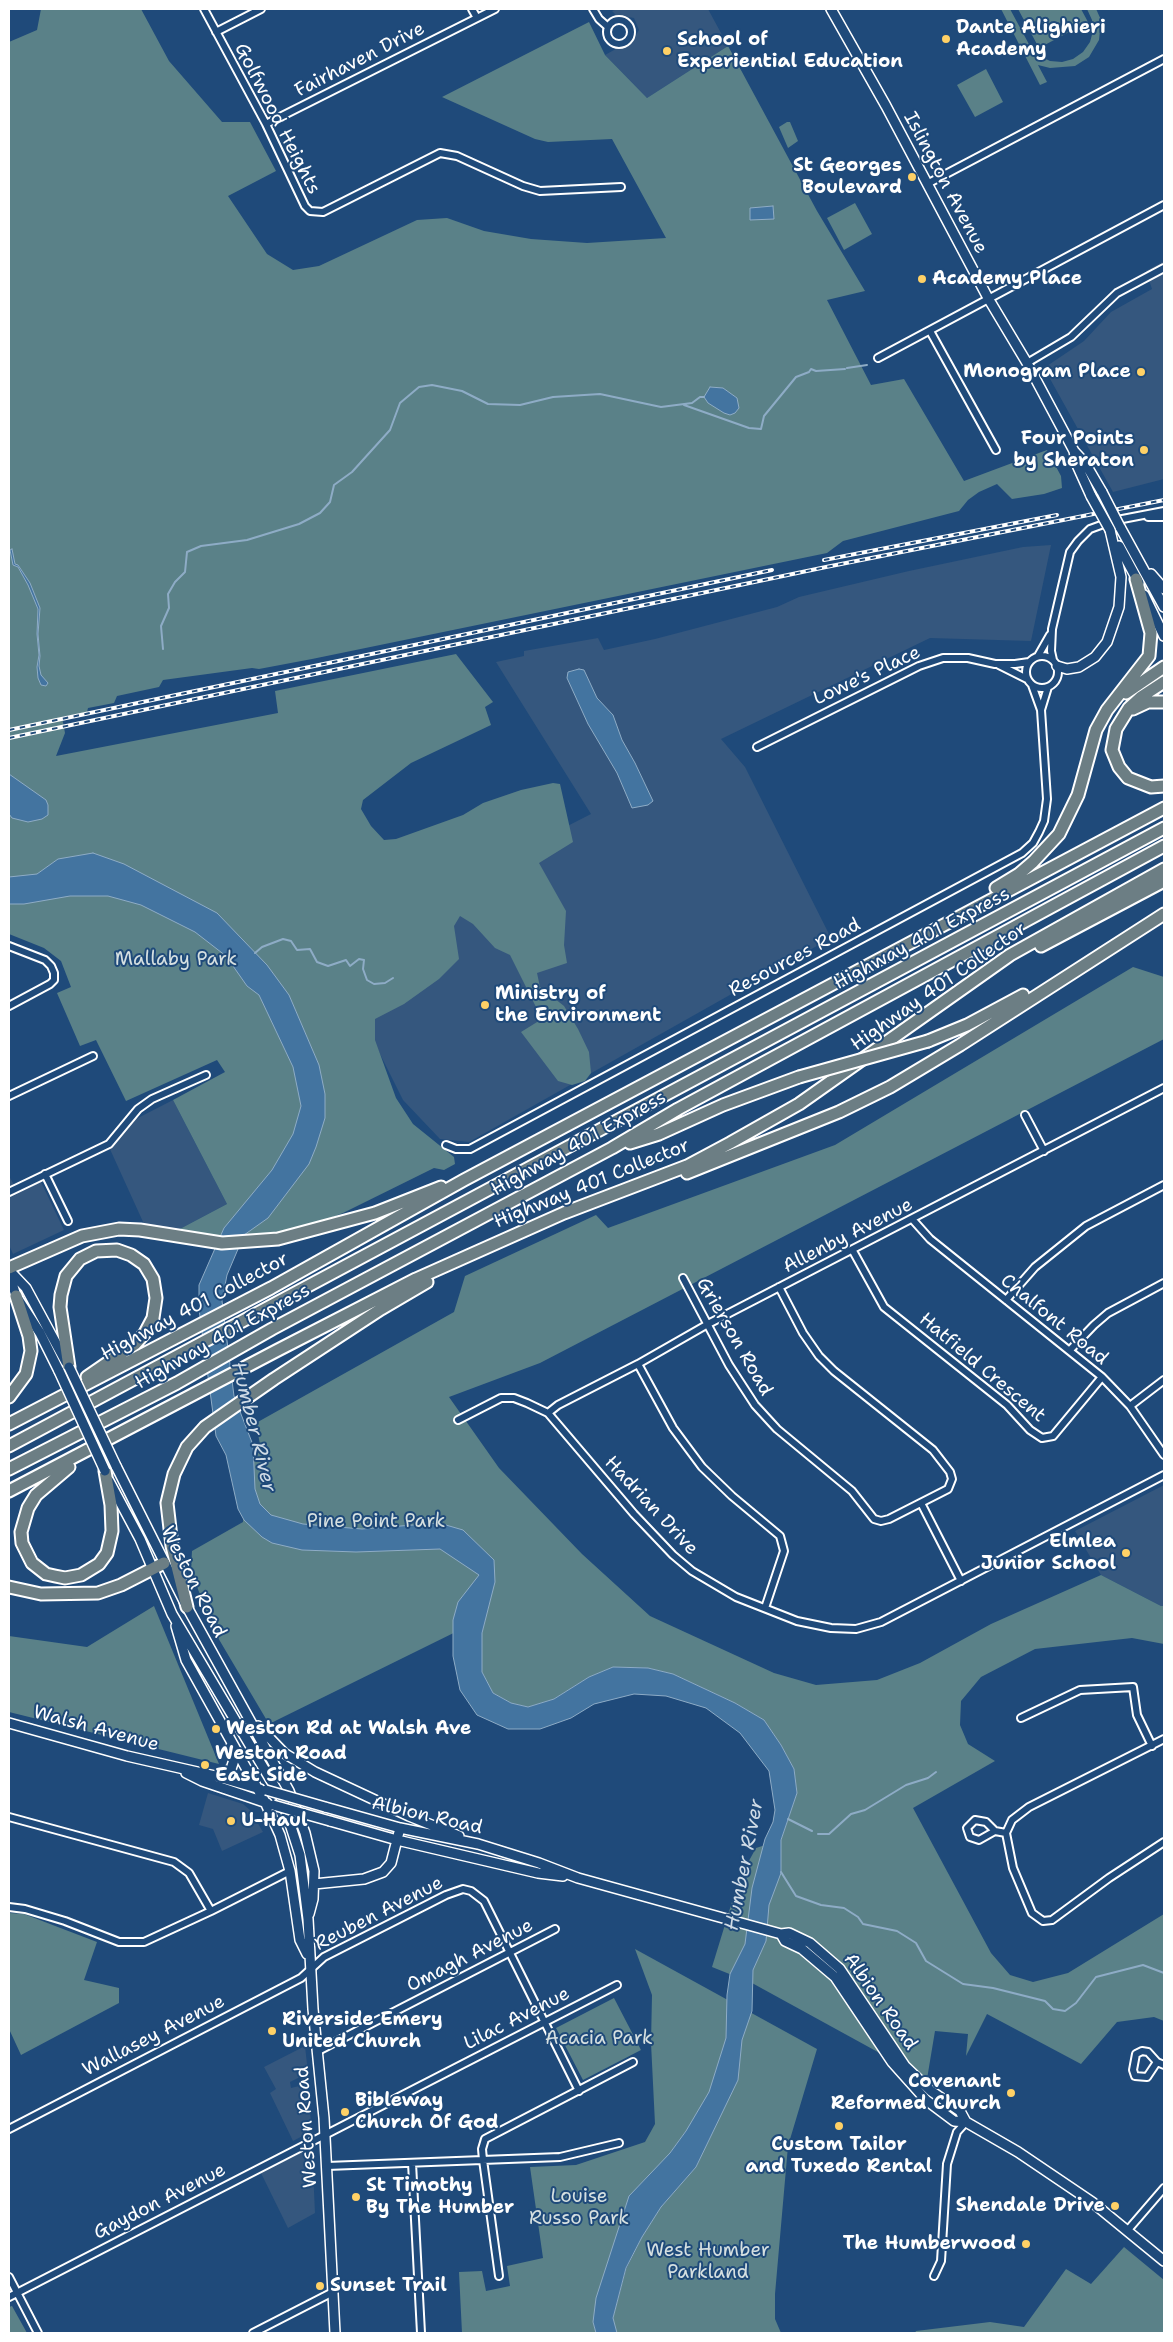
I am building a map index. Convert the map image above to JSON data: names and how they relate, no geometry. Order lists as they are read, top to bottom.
{
  "streets": {
    "highway": ["Highway 401 Express", "Highway 401 Collector"],
    "main road": [
      "Islington Avenue",
      "Weston Road",
      "Walsh Avenue",
      "Albion Road"
    ],
    "street": [
      "Fairhaven Drive",
      "Golfwood Heights",
      "Lowe's Place",
      "Resources Road",
      "Allenby Avenue",
      "Chalfont Road",
      "Grierson Road",
      "Hatfield Crescent",
      "Hadrian Drive",
      "Reuben Avenue",
      "Omagh Avenue",
      "Lilac Avenue",
      "Wallasey Avenue",
      "Gaydon Avenue"
    ]
  },
  "crossings": [
    ["Fairhaven Drive", "Golfwood Heights"],
    ["Lowe's Place", "Resources Road"],
    ["Allenby Avenue", "Chalfont Road"],
    ["Allenby Avenue", "Grierson Road"],
    ["Allenby Avenue", "Hatfield Crescent"],
    ["Allenby Avenue", "Hadrian Drive"],
    ["Chalfont Road", "Hatfield Crescent"],
    ["Weston Road", "Reuben Avenue"],
    ["Weston Road", "Omagh Avenue"],
    ["Weston Road", "Lilac Avenue"],
    ["Weston Road", "Wallasey Avenue"],
    ["Weston Road", "Gaydon Avenue"],
    ["Walsh Avenue", "Albion Road"],
    ["Reuben Avenue", "Omagh Avenue"],
    ["Reuben Avenue", "Wallasey Avenue"],
    ["Lilac Avenue", "Gaydon Avenue"]
  ],
  "water": ["Humber River"],
  "parks": [
    "Mallaby Park",
    "Pine Point Park",
    "Acacia Park",
    "Louise Russo Park",
    "West Humber Parkland"
  ],
  "places": [
    "Dante Alighieri Academy",
    "School of Experiential Education",
    "St Georges Boulevard",
    "Academy Place",
    "Monogram Place",
    "Four Points by Sheraton",
    "Ministry of the Environment",
    "Elmlea Junior School",
    "Weston Rd at Walsh Ave",
    "Weston Road East Side",
    "U-Haul",
    "Riverside Emery United Church",
    "Covenant Reformed Church",
    "Bibleway Church Of God",
    "Custom Tailor and Tuxedo Rental",
    "St Timothy By The Humber",
    "Shendale Drive",
    "The Humberwood",
    "Sunset Trail"
  ]
}
